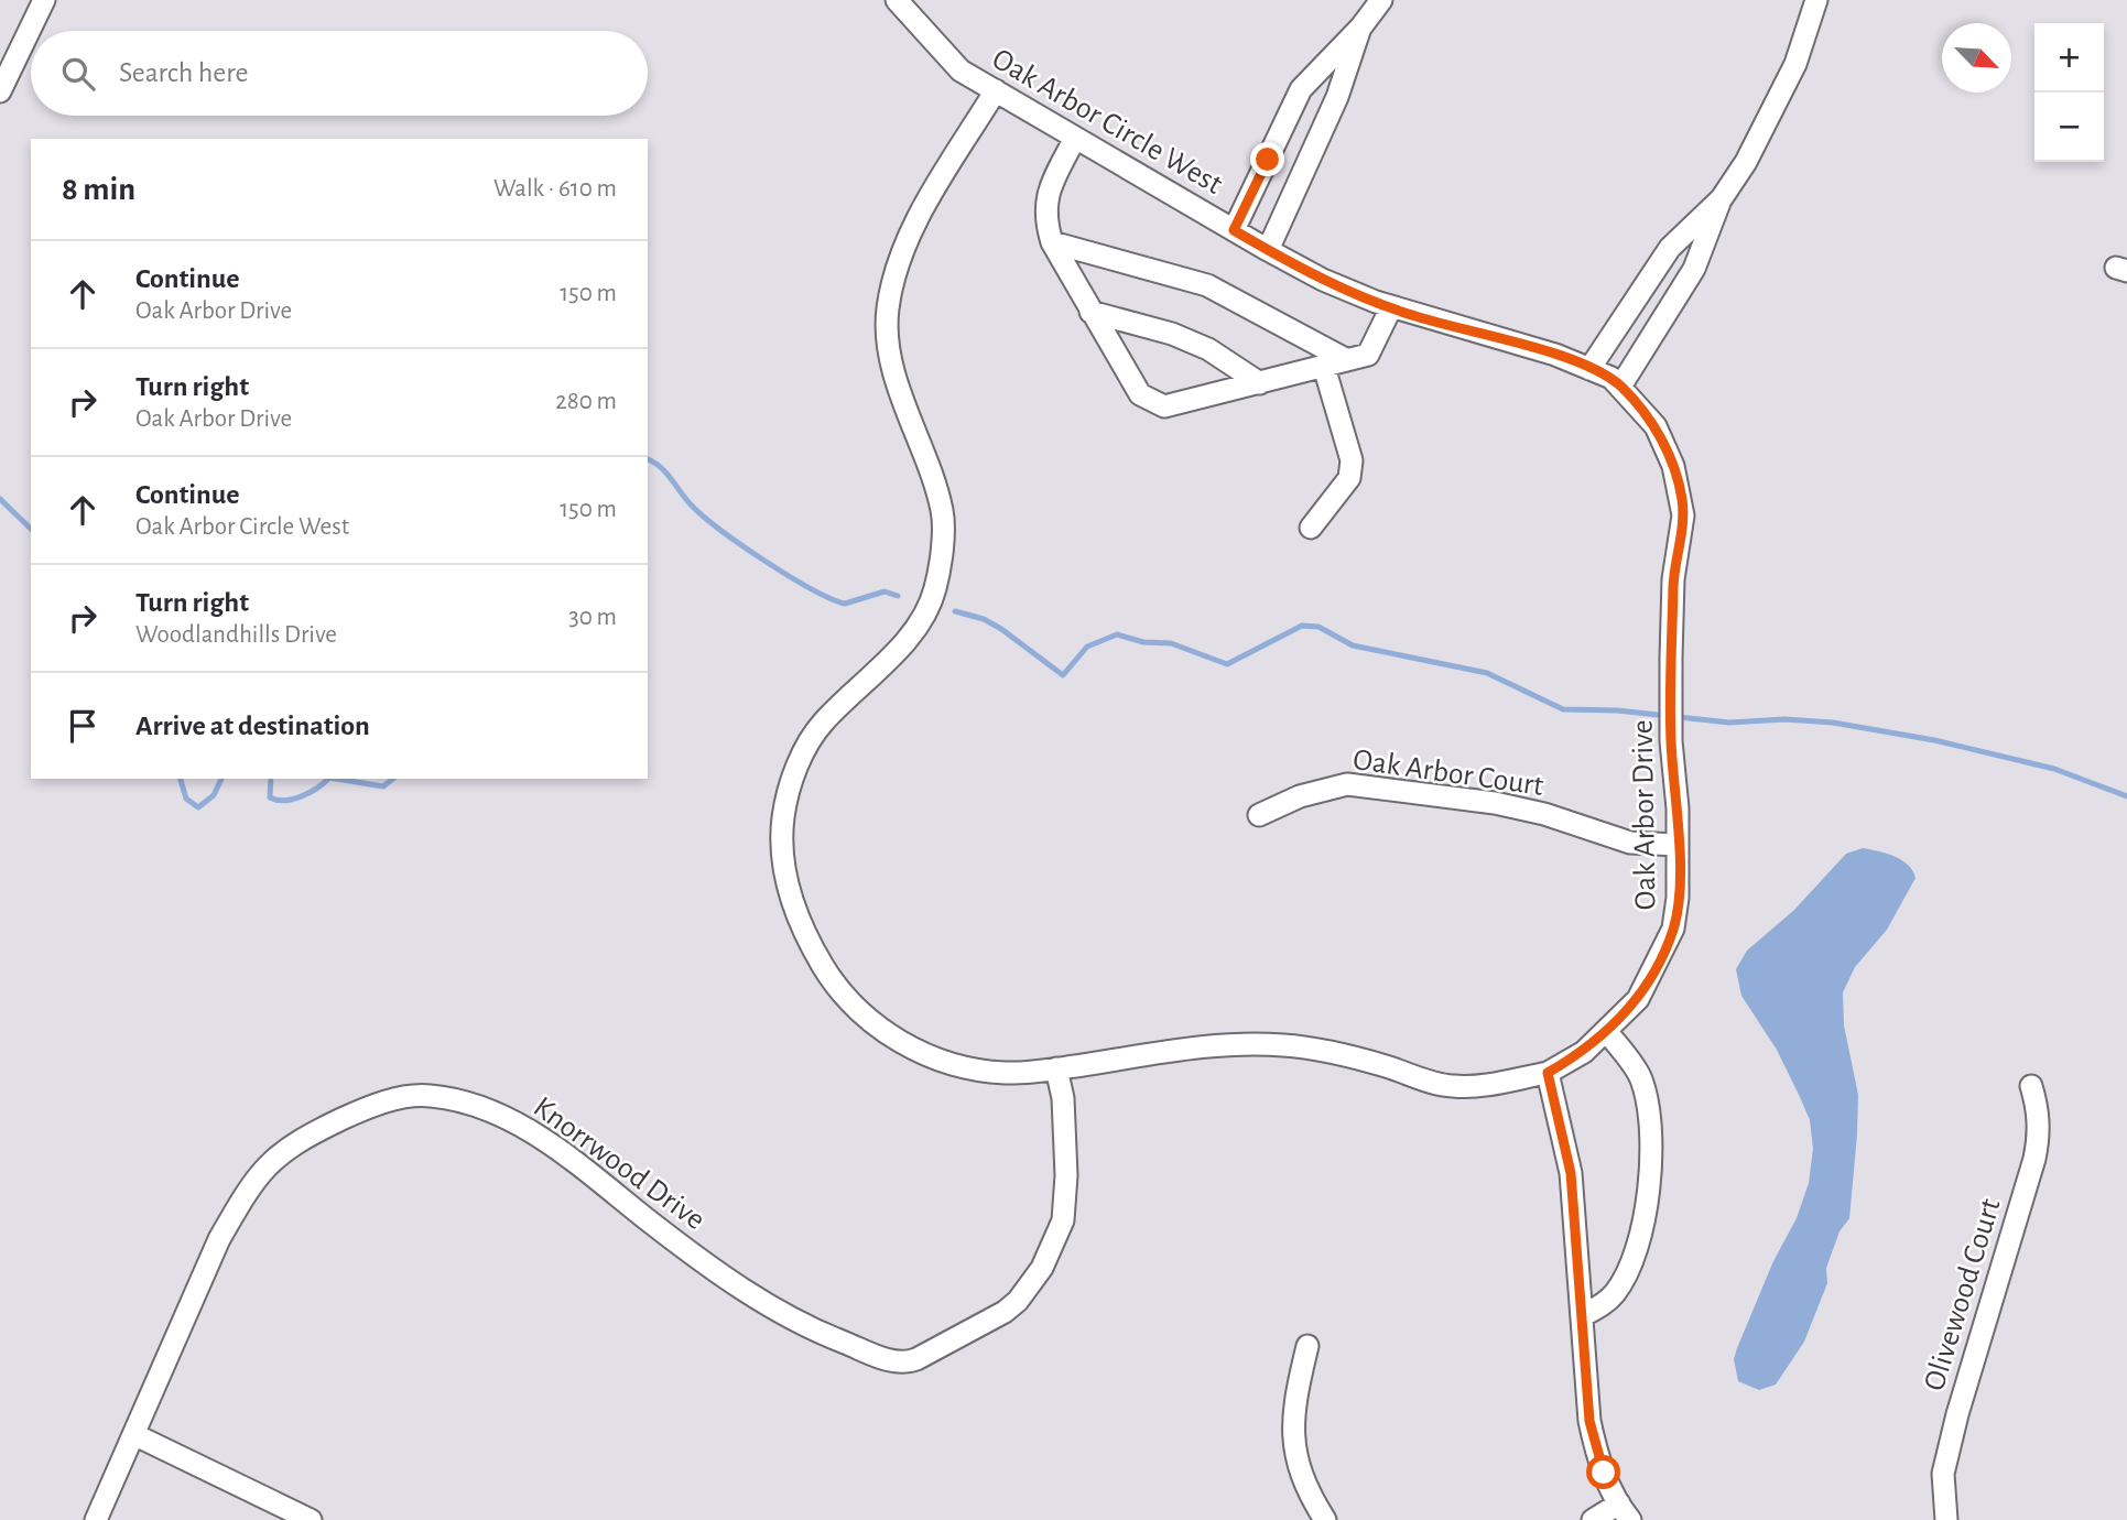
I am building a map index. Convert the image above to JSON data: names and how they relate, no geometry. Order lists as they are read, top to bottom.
{
  "streets": {
    "street": [
      "Oak Arbor Circle West",
      "Oak Arbor Court",
      "Oak Arbor Drive",
      "Knorrwood Drive",
      "Olivewood Court"
    ]
  },
  "crossings": [
    ["Oak Arbor Circle West", "Oak Arbor Drive"],
    ["Oak Arbor Court", "Oak Arbor Drive"]
  ],
  "north": "bottom right",
  "page": {
    "map_buttons": ["+", "−"],
    "search": "Search here",
    "heading": ["8 min", "Walk · 610 m"],
    "list": [
      ["Continue", "Oak Arbor Drive", "150 m"],
      ["Turn right", "Oak Arbor Drive", "280 m"],
      ["Continue", "Oak Arbor Circle West", "150 m"],
      ["Turn right", "Woodlandhills Drive", "30 m"],
      "Arrive at destination"
    ]
  }
}
